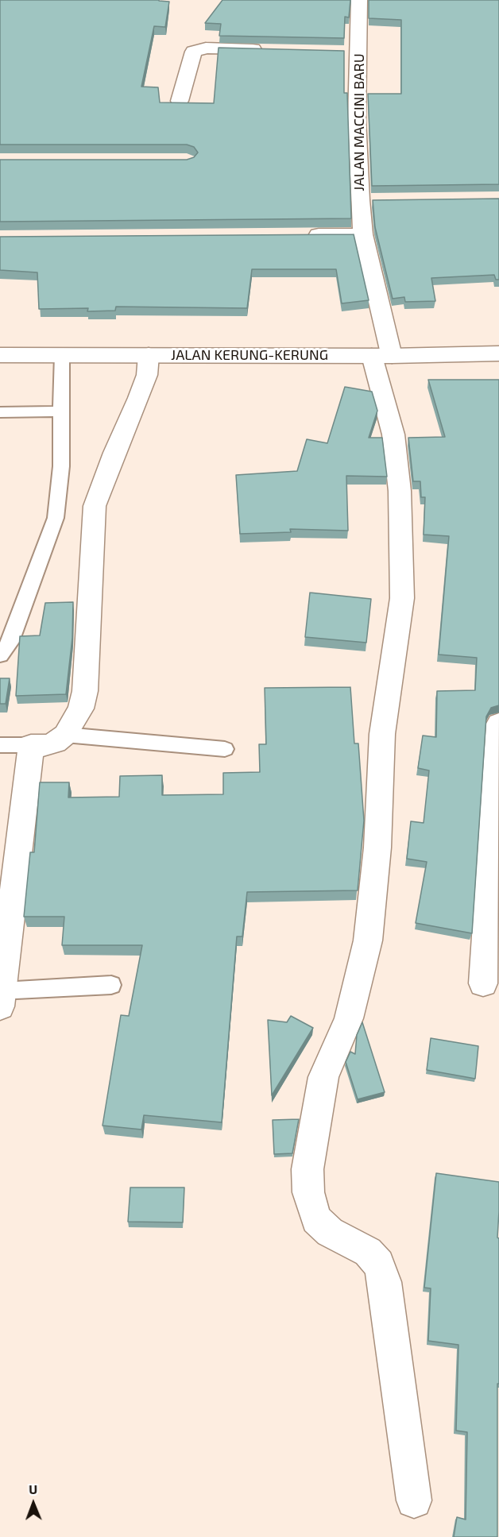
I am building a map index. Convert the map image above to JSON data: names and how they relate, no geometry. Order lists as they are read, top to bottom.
{
  "streets": {
    "street": ["JALAN MACCINI BARU", "JALAN KERUNG-KERUNG"]
  },
  "crossings": [
    ["JALAN MACCINI BARU", "JALAN KERUNG-KERUNG"]
  ],
  "north": "top"
}
